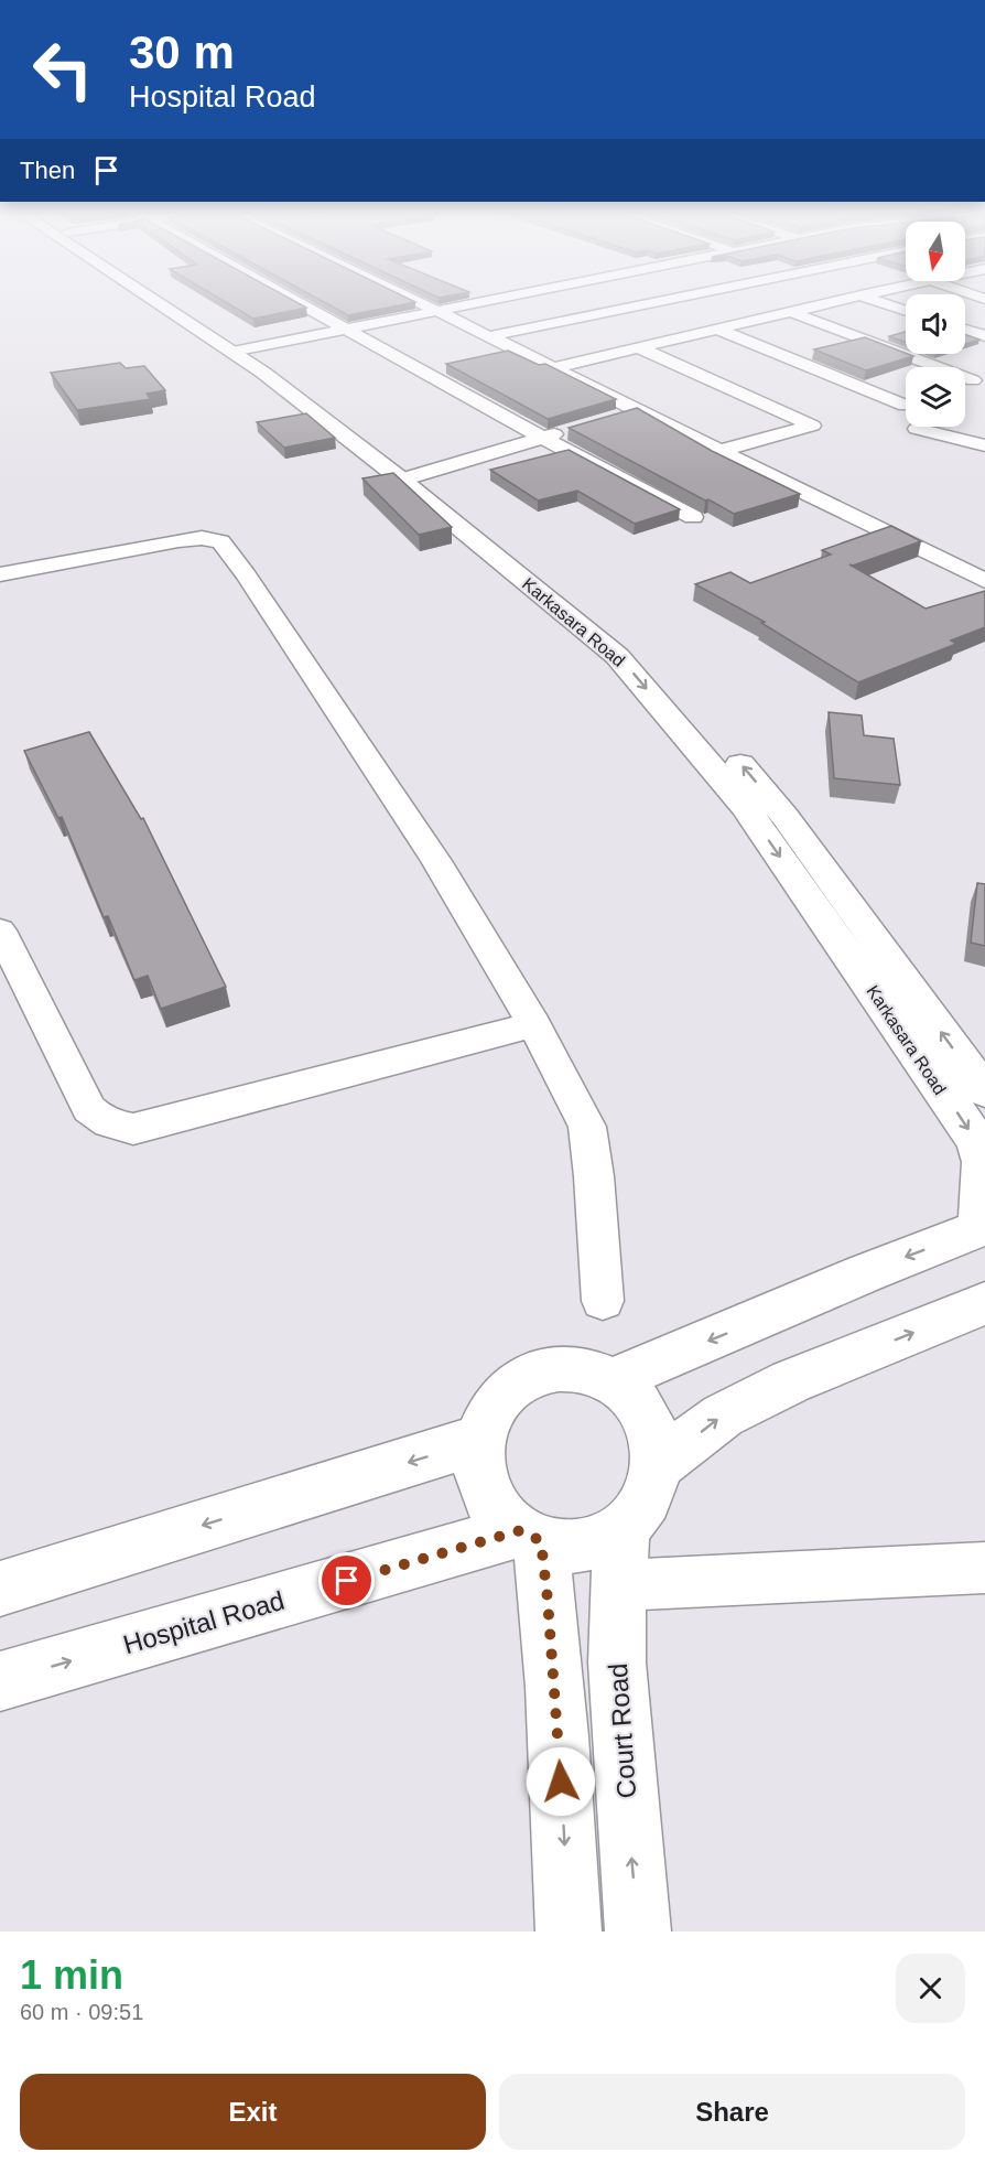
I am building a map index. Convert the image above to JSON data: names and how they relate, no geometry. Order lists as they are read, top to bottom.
{
  "streets": {
    "main road": ["Karkasara Road", "Hospital Road", "Court Road"]
  },
  "crossings": [
    ["Hospital Road", "Court Road"]
  ],
  "north": "bottom",
  "page": {
    "turn": ["30 m", "Hospital Road"],
    "then": "Then",
    "heading": ["1 min", "60 m · 09:51"],
    "buttons": ["Exit", "Share"]
  }
}
